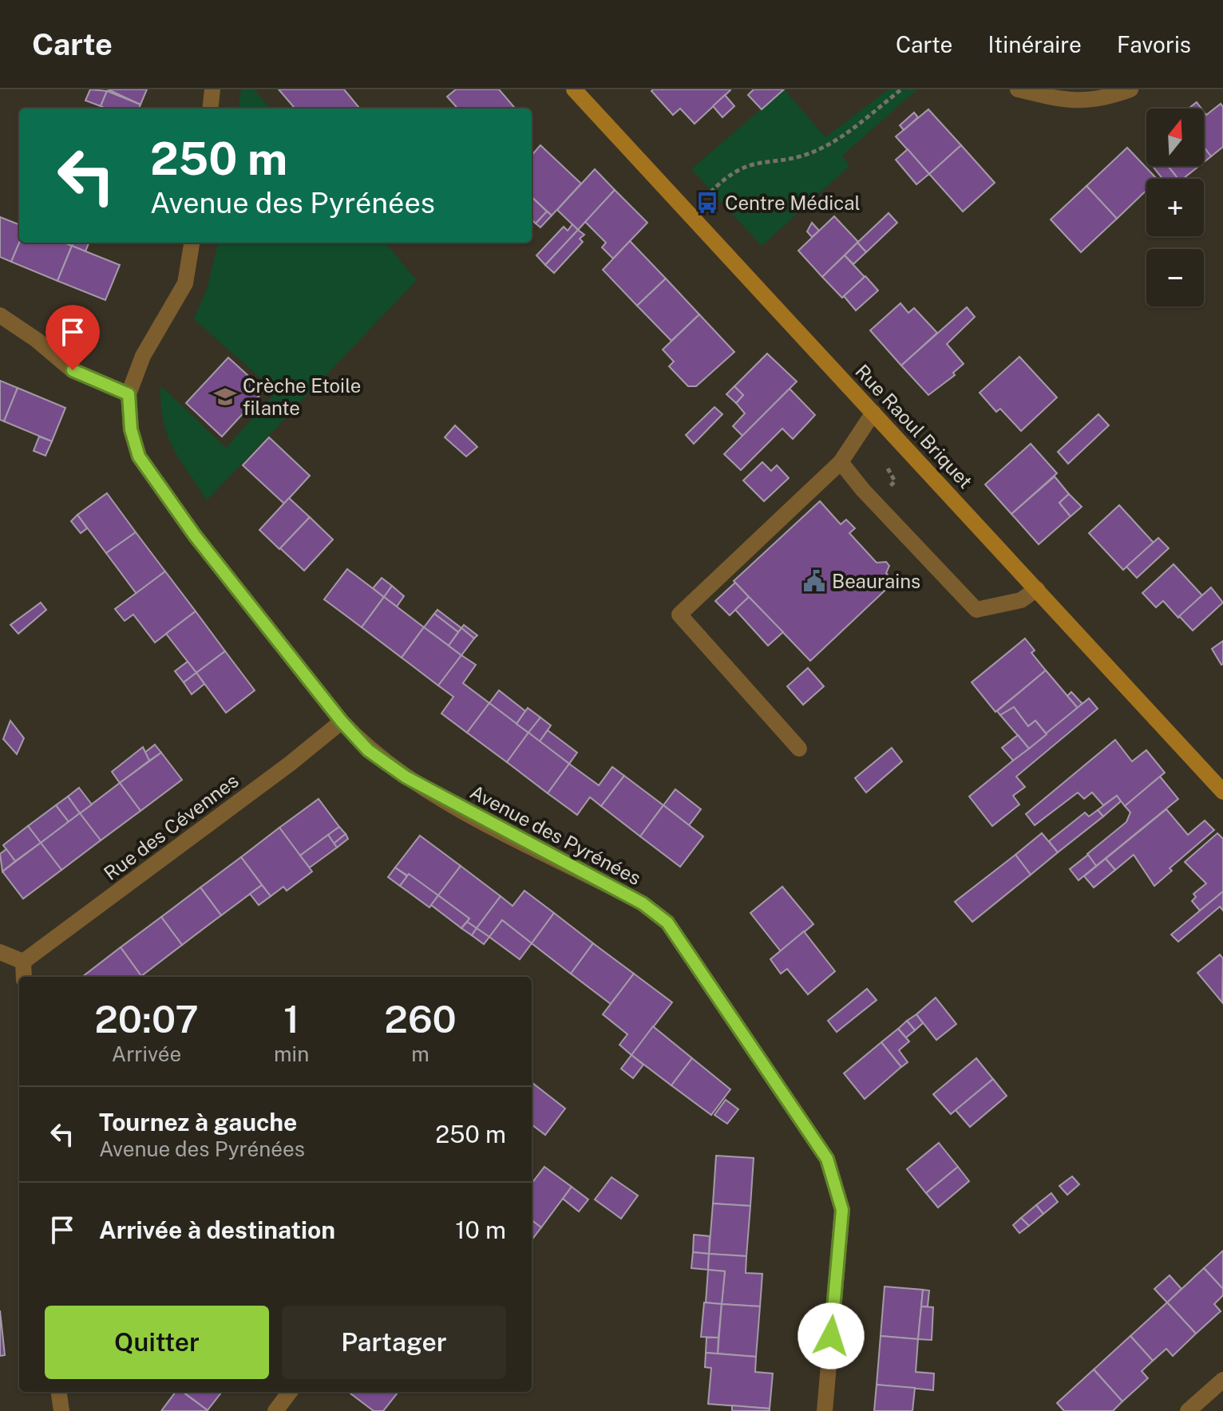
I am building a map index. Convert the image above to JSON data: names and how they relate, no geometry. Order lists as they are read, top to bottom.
{
  "streets": {
    "main road": ["Rue Raoul Briquet"],
    "street": ["Rue des Cévennes", "Avenue des Pyrénées"]
  },
  "crossings": [
    ["Rue des Cévennes", "Avenue des Pyrénées"]
  ],
  "places": {
    "bus stop": ["Centre Médical"],
    "school or university": ["Crèche Etoile filante"],
    "public building": ["Beaurains"]
  },
  "north": "top",
  "page": {
    "header": "Carte",
    "nav": ["Carte", "Itinéraire", "Favoris"],
    "map_buttons": ["+", "−"],
    "turn": ["250 m", "Avenue des Pyrénées"],
    "eta": [
      "20:07",
      "Arrivée",
      "1",
      "min",
      "260",
      "m"
    ],
    "list": [
      {
        "name": "Tournez à gauche",
        "note": "Avenue des Pyrénées",
        "value": "250 m"
      },
      {
        "name": "Arrivée à destination",
        "value": "10 m"
      }
    ],
    "buttons": ["Quitter", "Partager"]
  }
}
